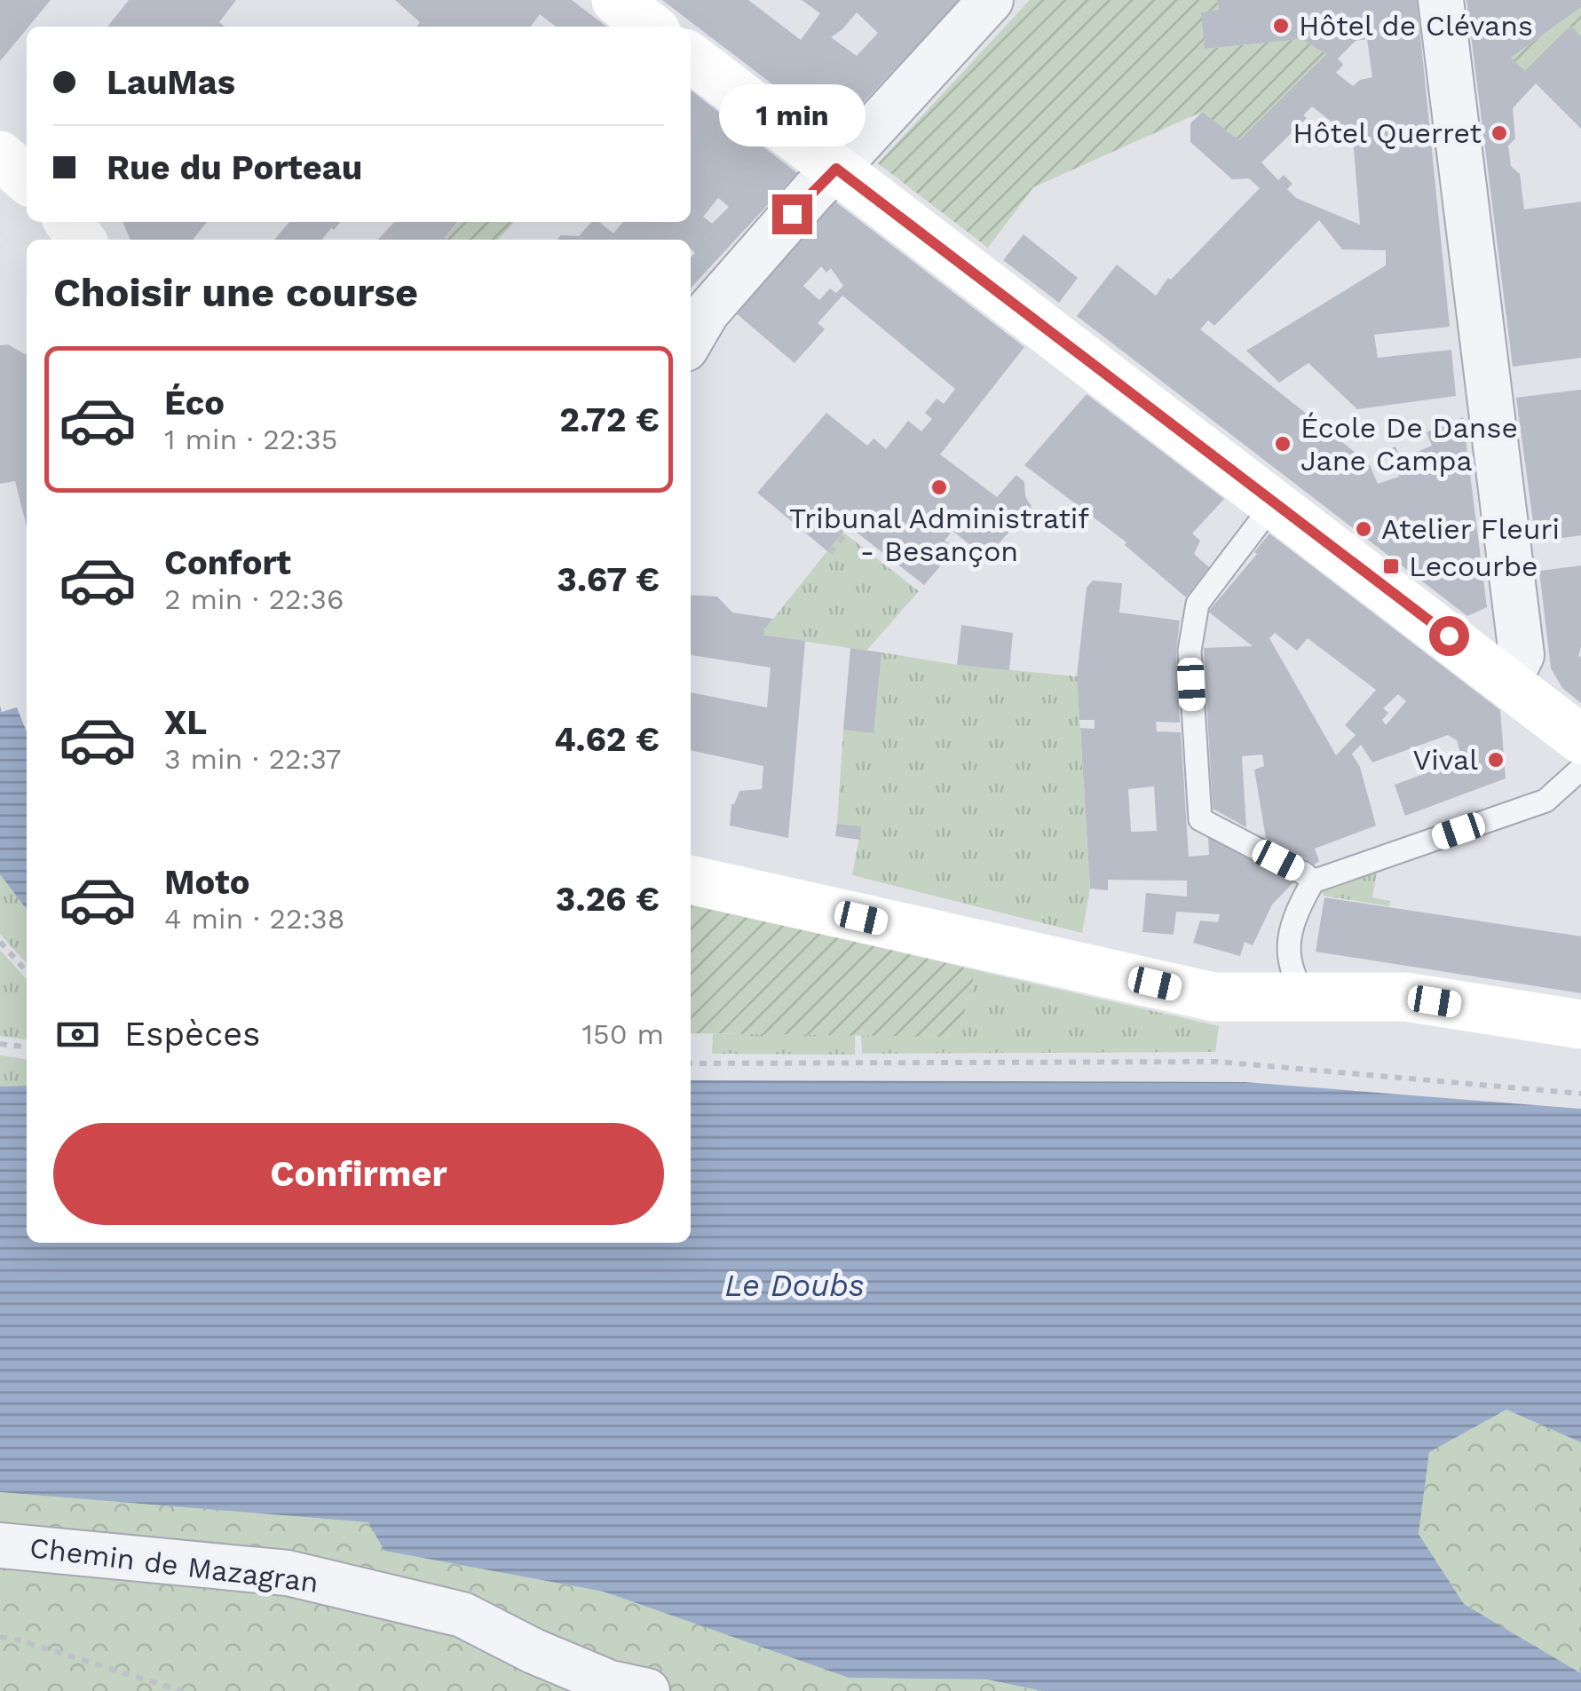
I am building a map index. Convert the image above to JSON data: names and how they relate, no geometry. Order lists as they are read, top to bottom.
{
  "streets": {
    "street": ["Chemin de Mazagran"]
  },
  "water": ["Le Doubs"],
  "places": {
    "other": [
      "Hôtel de Clévans",
      "Hôtel Querret",
      "École De Danse Jane Campa",
      "Tribunal Administratif - Besançon",
      "Atelier Fleuri",
      "Vival"
    ],
    "transit": ["Lecourbe"]
  },
  "page": {
    "banner": ["LauMas", "Rue du Porteau"],
    "bubble": "1 min",
    "heading": "Choisir une course",
    "list": [
      {
        "name": "Éco",
        "note": "1 min · 22:35",
        "value": "2.72 €"
      },
      {
        "name": "Confort",
        "note": "2 min · 22:36",
        "value": "3.67 €"
      },
      {
        "name": "XL",
        "note": "3 min · 22:37",
        "value": "4.62 €"
      },
      {
        "name": "Moto",
        "note": "4 min · 22:38",
        "value": "3.26 €"
      }
    ],
    "pay": ["Espèces", "150 m"],
    "buttons": "Confirmer"
  }
}
